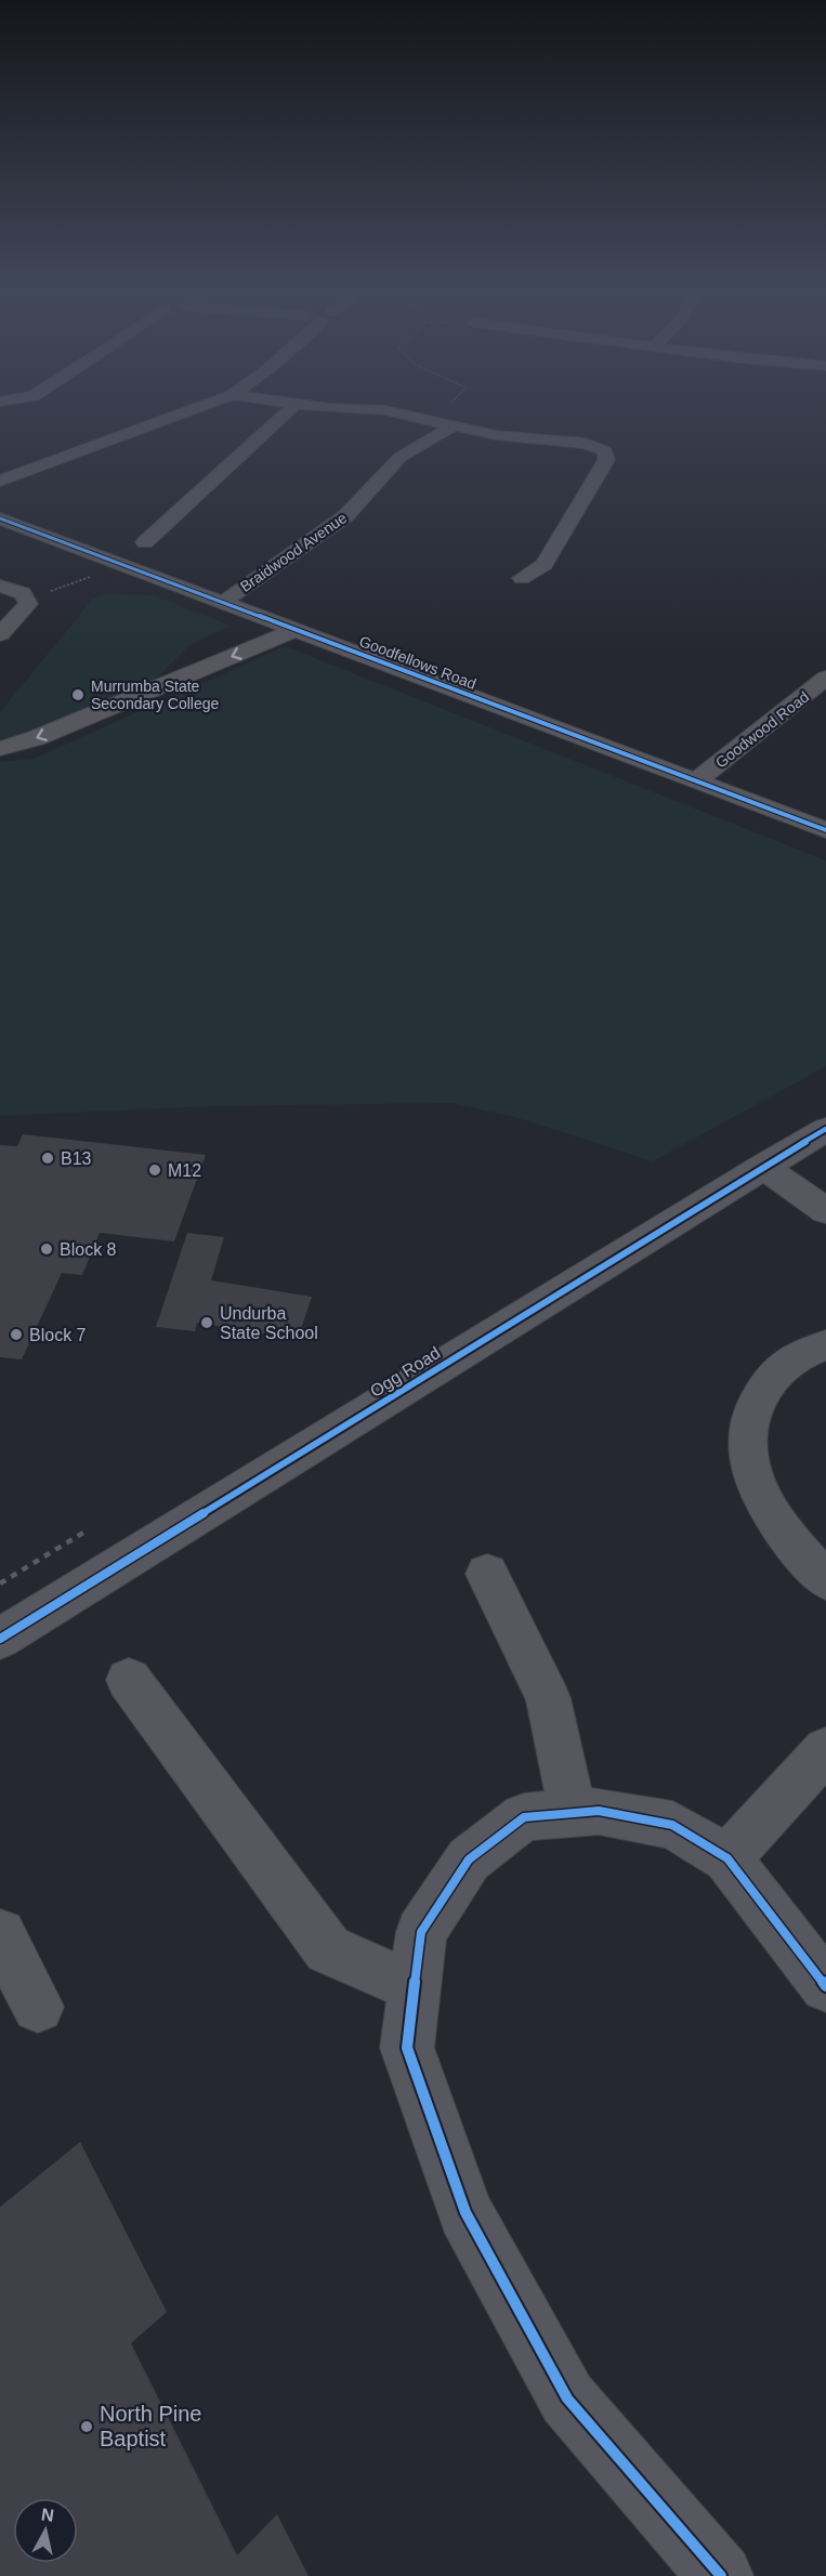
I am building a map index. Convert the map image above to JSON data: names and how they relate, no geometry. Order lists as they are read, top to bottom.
{
  "streets": {
    "street": [
      "Braidwood Avenue",
      "Goodfellows Road",
      "Goodwood Road",
      "Ogg Road"
    ]
  },
  "crossings": [
    ["Braidwood Avenue", "Goodfellows Road"],
    ["Goodfellows Road", "Goodwood Road"]
  ],
  "places": [
    "Murrumba State Secondary College",
    "B13",
    "M12",
    "Block 8",
    "Undurba State School",
    "Block 7",
    "North Pine Baptist"
  ],
  "north": "top"
}
